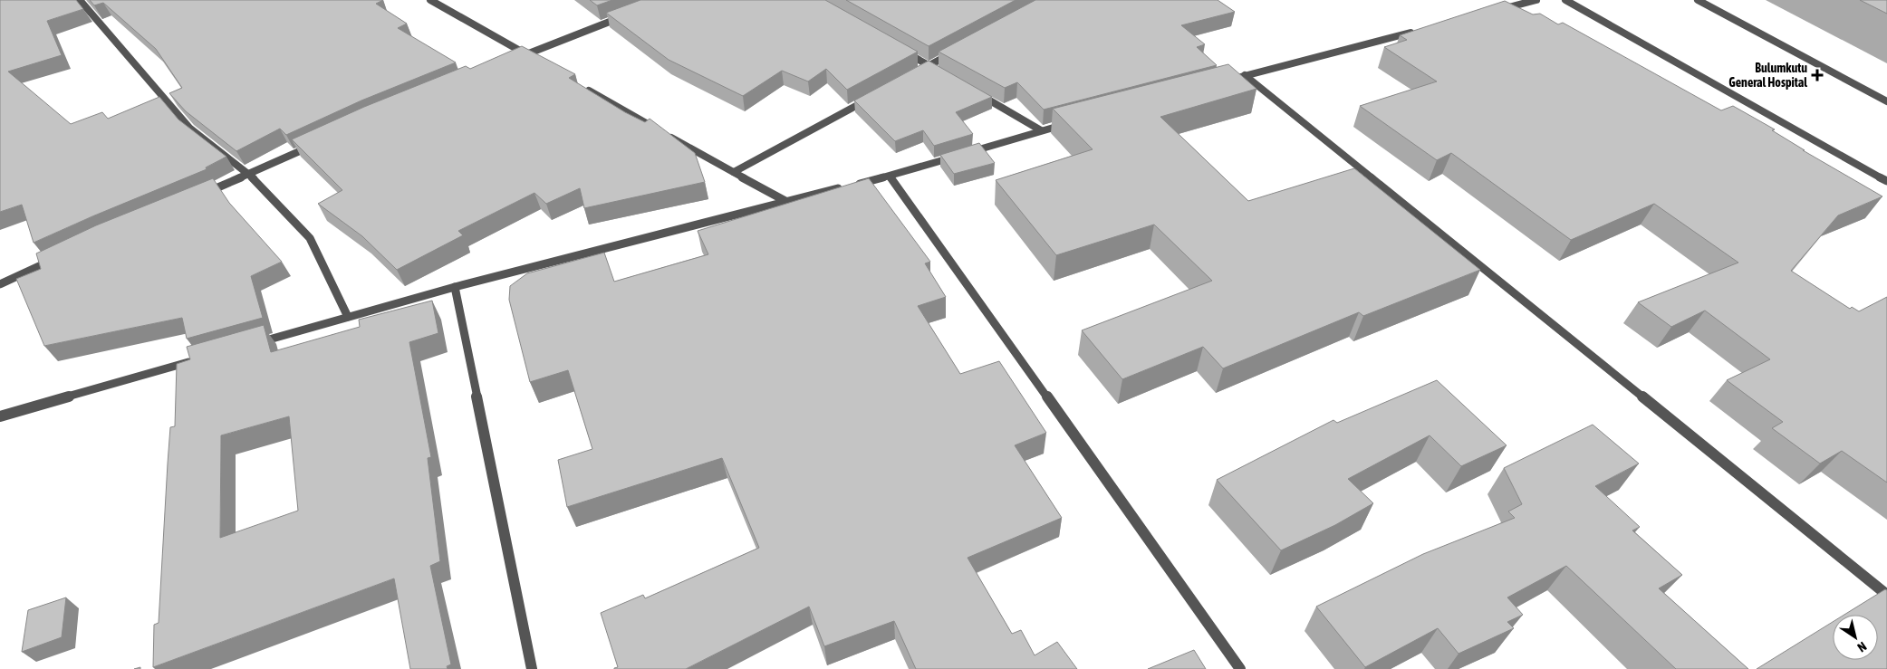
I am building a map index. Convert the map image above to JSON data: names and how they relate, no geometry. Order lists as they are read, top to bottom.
{
  "places": {
    "health": ["Bulumkutu General Hospital"]
  },
  "north": "bottom right"
}
